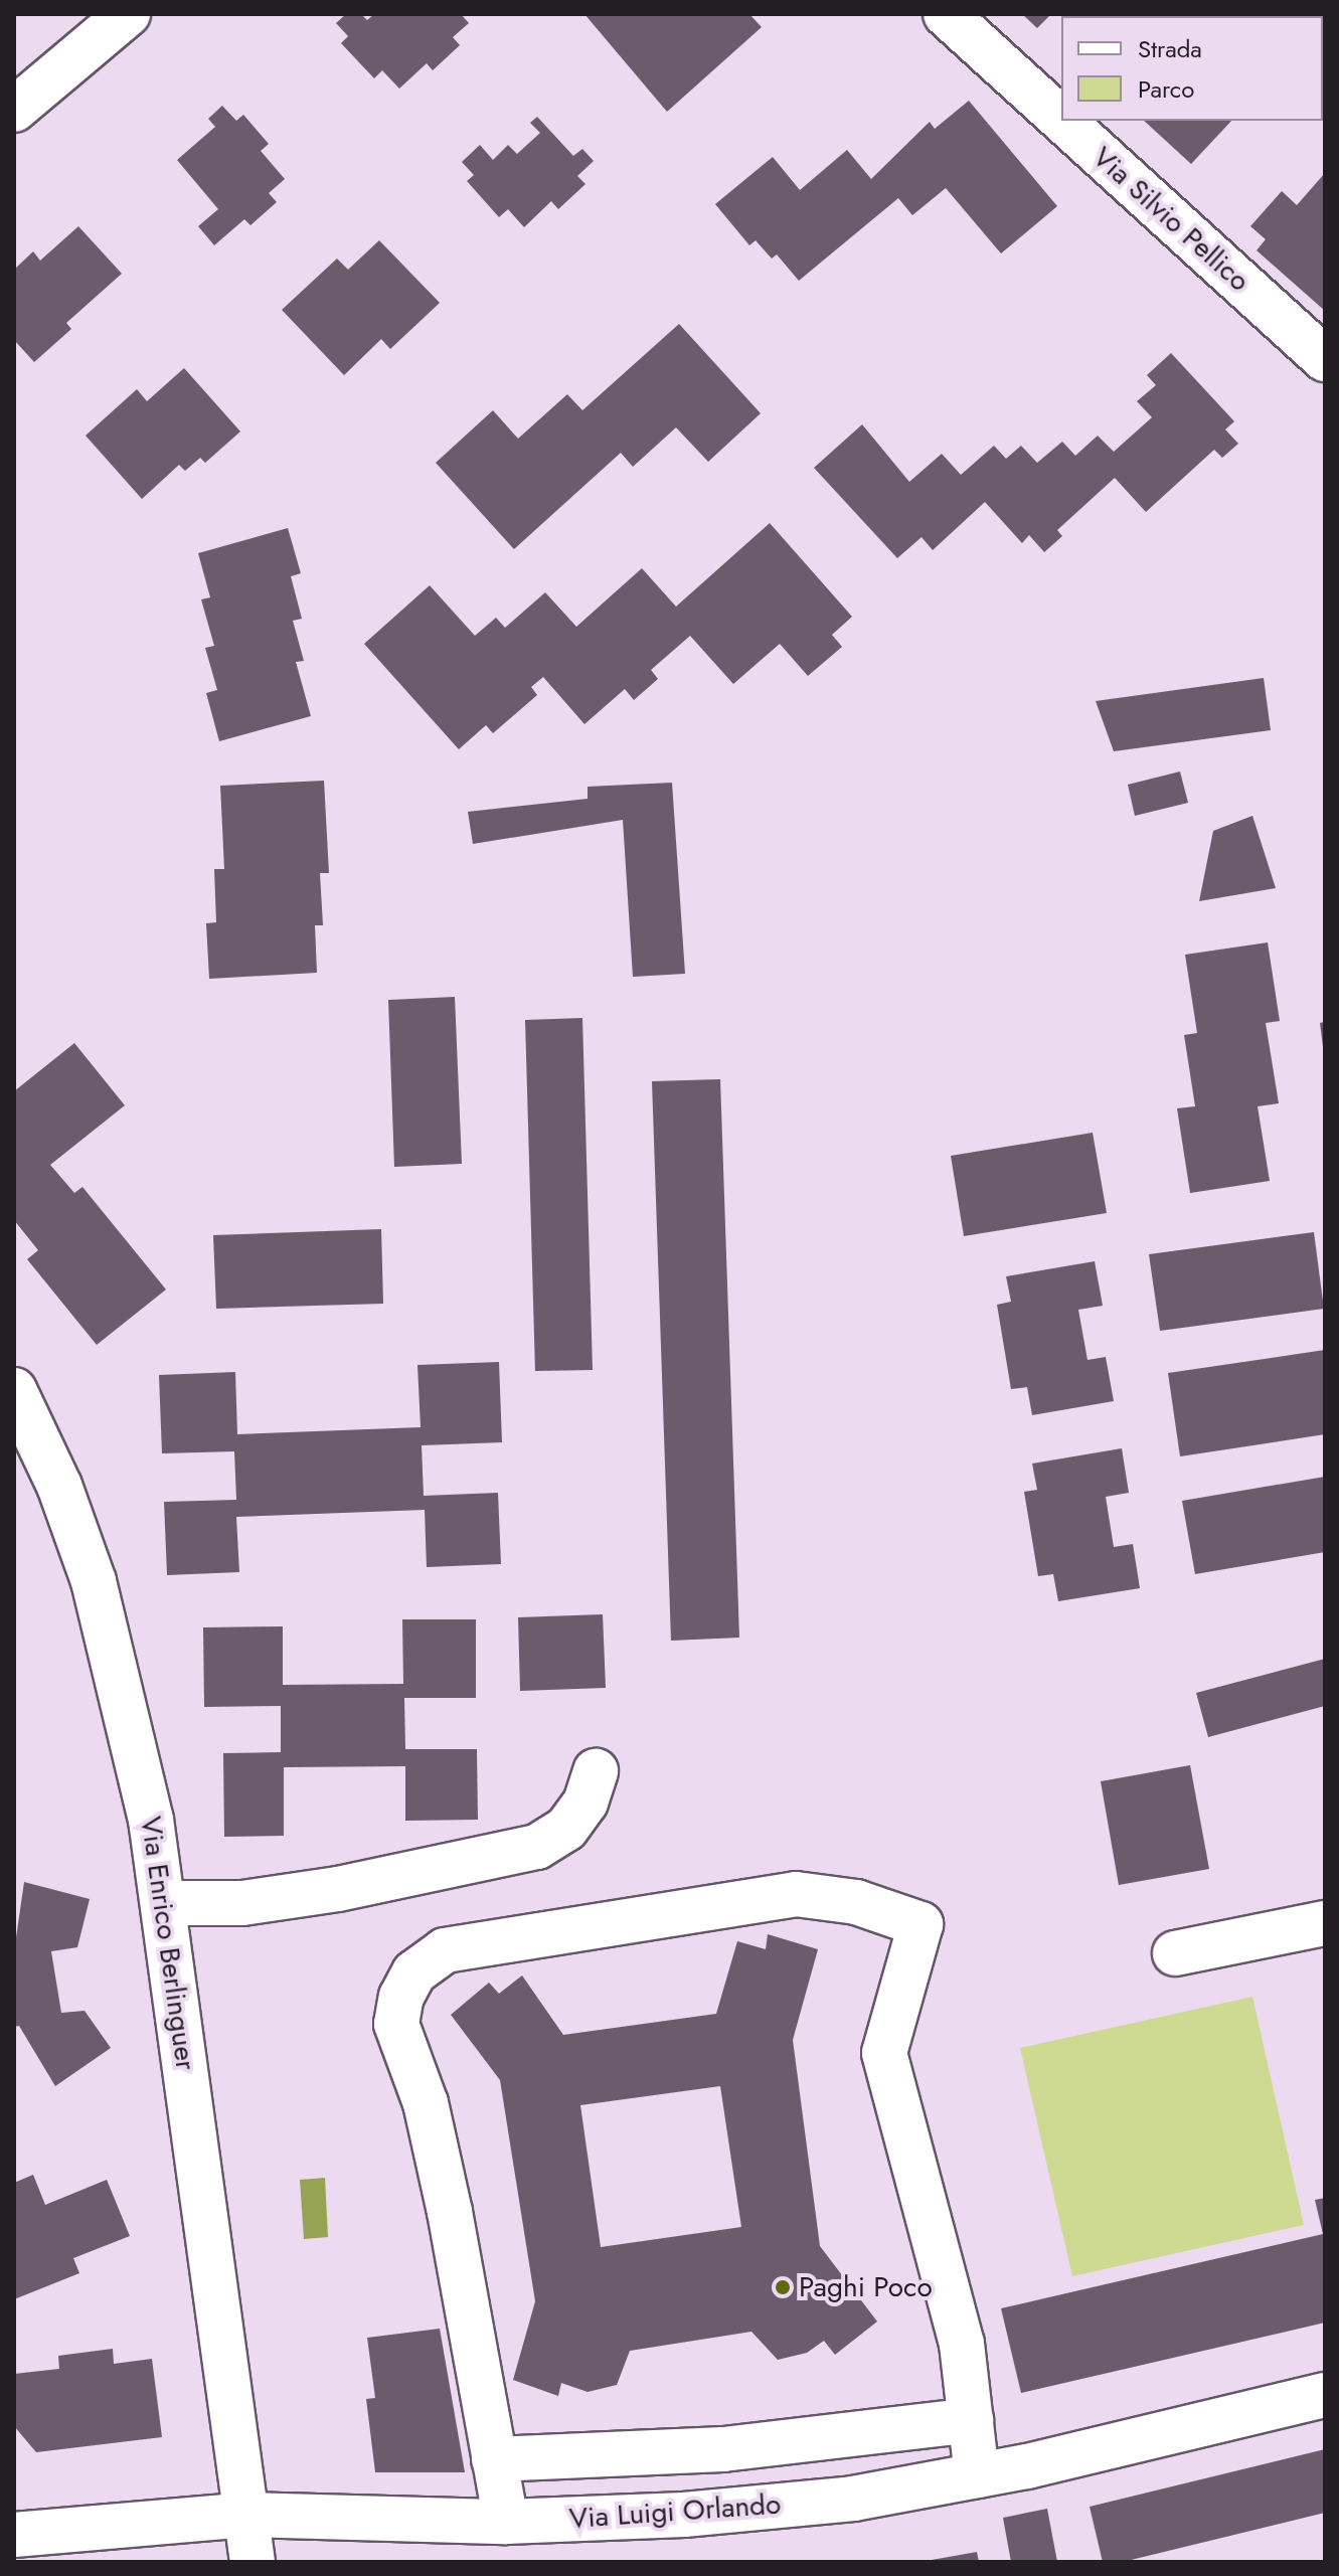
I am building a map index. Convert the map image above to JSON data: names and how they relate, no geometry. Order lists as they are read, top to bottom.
{
  "streets": {
    "street": ["Via Silvio Pellico", "Via Enrico Berlinguer", "Via Luigi Orlando"]
  },
  "crossings": [
    ["Via Enrico Berlinguer", "Via Luigi Orlando"]
  ],
  "places": ["Paghi Poco"],
  "legend": ["Strada", "Parco"]
}
